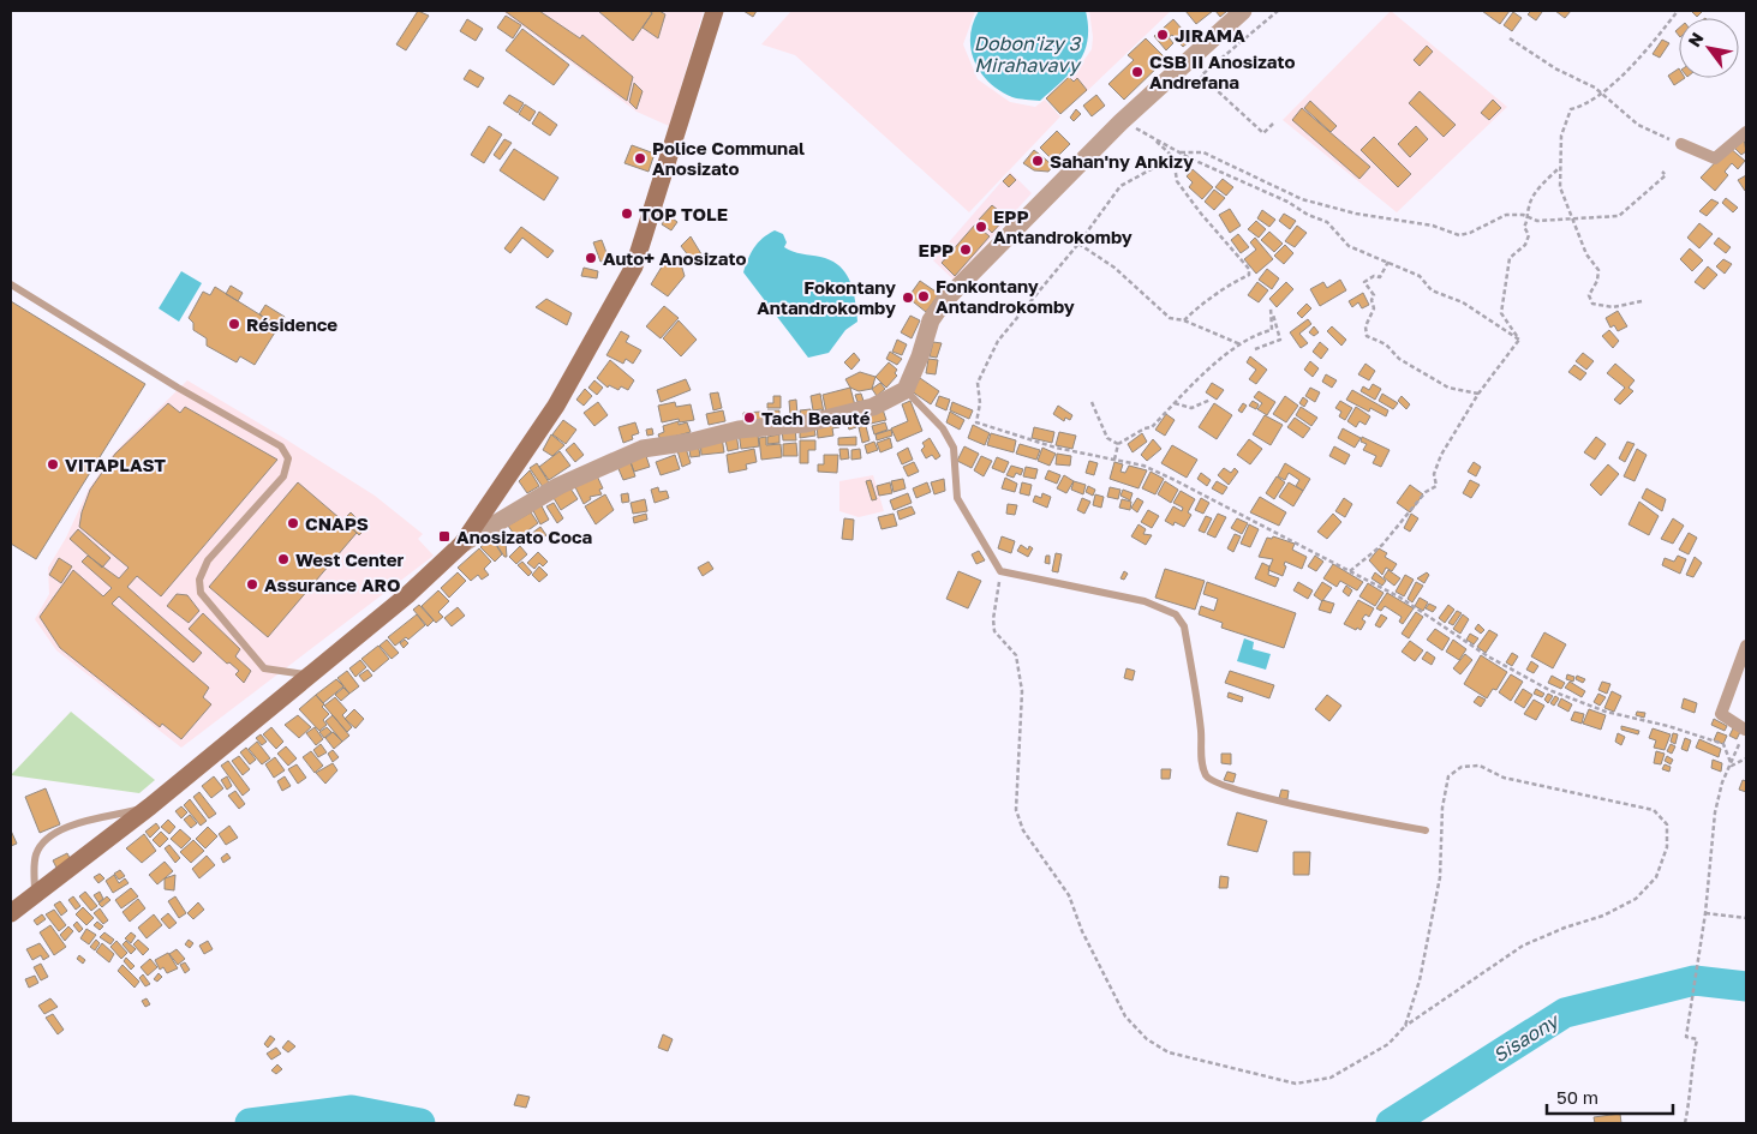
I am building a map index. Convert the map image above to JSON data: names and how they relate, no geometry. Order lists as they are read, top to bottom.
{
  "water": ["Dobon'izy 3 Mirahavavy", "Sisaony"],
  "places": {
    "other": [
      "JIRAMA",
      "CSB II Anosizato Andrefana",
      "Police Communal Anosizato",
      "Sahan'ny Ankizy",
      "TOP TOLE",
      "EPP Antandrokomby",
      "EPP",
      "Auto+ Anosizato",
      "Fonkontany Antandrokomby",
      "Fokontany Antandrokomby",
      "Résidence",
      "Tach Beauté",
      "VITAPLAST",
      "CNAPS",
      "West Center",
      "Assurance ARO"
    ],
    "transit": ["Anosizato Coca"]
  },
  "scale_bar": "50 m",
  "north": "top left"
}
